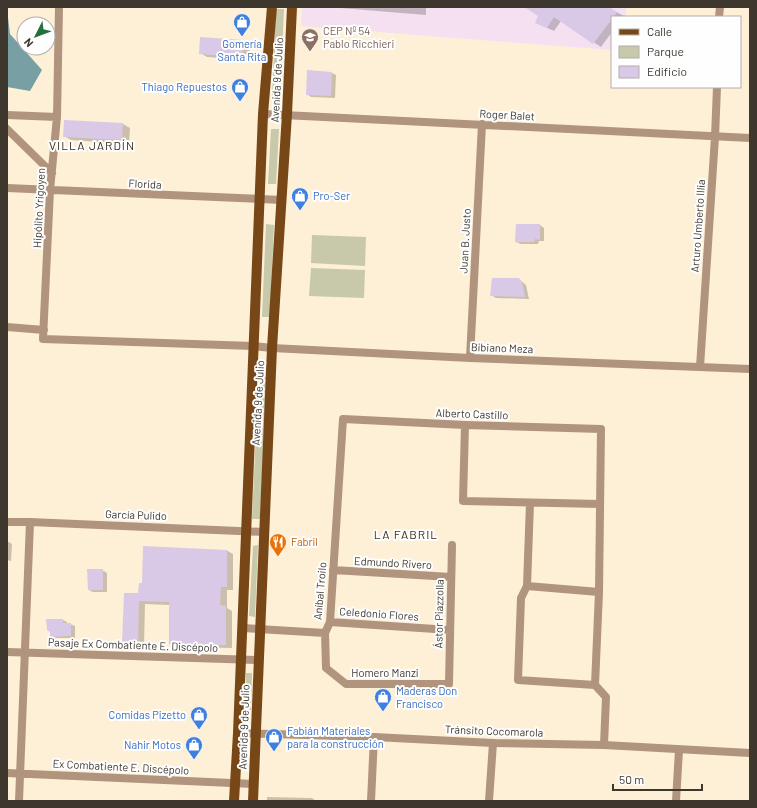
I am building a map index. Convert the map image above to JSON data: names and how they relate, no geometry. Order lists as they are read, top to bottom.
{
  "streets": {
    "main road": ["Avenida 9 de Julio"],
    "street": [
      "Roger Balet",
      "Florida",
      "Hipólito Yrigoyen",
      "Arturo Umberto Illia",
      "Juan B. Justo",
      "Bibiano Meza",
      "Alberto Castillo",
      "García Pulido",
      "Edmundo Rivero",
      "Aníbal Troilo",
      "Celedonio Flores",
      "Ástor Piazzolla",
      "Pasaje Ex Combatiente E. Discépolo",
      "Homero Manzi",
      "Tránsito Cocomarola",
      "Ex Combatiente E. Discépolo"
    ]
  },
  "crossings": [
    ["Avenida 9 de Julio", "Roger Balet"],
    ["Avenida 9 de Julio", "Florida"],
    ["Avenida 9 de Julio", "Bibiano Meza"],
    ["Avenida 9 de Julio", "García Pulido"],
    ["Avenida 9 de Julio", "Pasaje Ex Combatiente E. Discépolo"],
    ["Avenida 9 de Julio", "Tránsito Cocomarola"],
    ["Avenida 9 de Julio", "Ex Combatiente E. Discépolo"],
    ["Roger Balet", "Arturo Umberto Illia"],
    ["Roger Balet", "Juan B. Justo"],
    ["Florida", "Hipólito Yrigoyen"],
    ["Hipólito Yrigoyen", "Bibiano Meza"],
    ["Arturo Umberto Illia", "Bibiano Meza"],
    ["Juan B. Justo", "Bibiano Meza"],
    ["Alberto Castillo", "Aníbal Troilo"],
    ["Edmundo Rivero", "Aníbal Troilo"],
    ["Edmundo Rivero", "Ástor Piazzolla"],
    ["Aníbal Troilo", "Celedonio Flores"],
    ["Aníbal Troilo", "Homero Manzi"],
    ["Celedonio Flores", "Ástor Piazzolla"],
    ["Ástor Piazzolla", "Homero Manzi"]
  ],
  "districts": ["VILLA JARDÍN", "LA FABRIL"],
  "places": {
    "shop": [
      "Gomería Santa Rita",
      "Thiago Repuestos",
      "Pro-Ser",
      "Maderas Don Francisco",
      "Comidas Pizetto",
      "Fabián Materiales para la construcción",
      "Nahir Motos"
    ],
    "school or university": ["CEP Nº 54 Pablo Ricchieri"],
    "restaurant": ["Fabril"]
  },
  "legend": ["Calle", "Parque", "Edificio"],
  "scale_bar": "50 m",
  "north": "bottom left"
}
